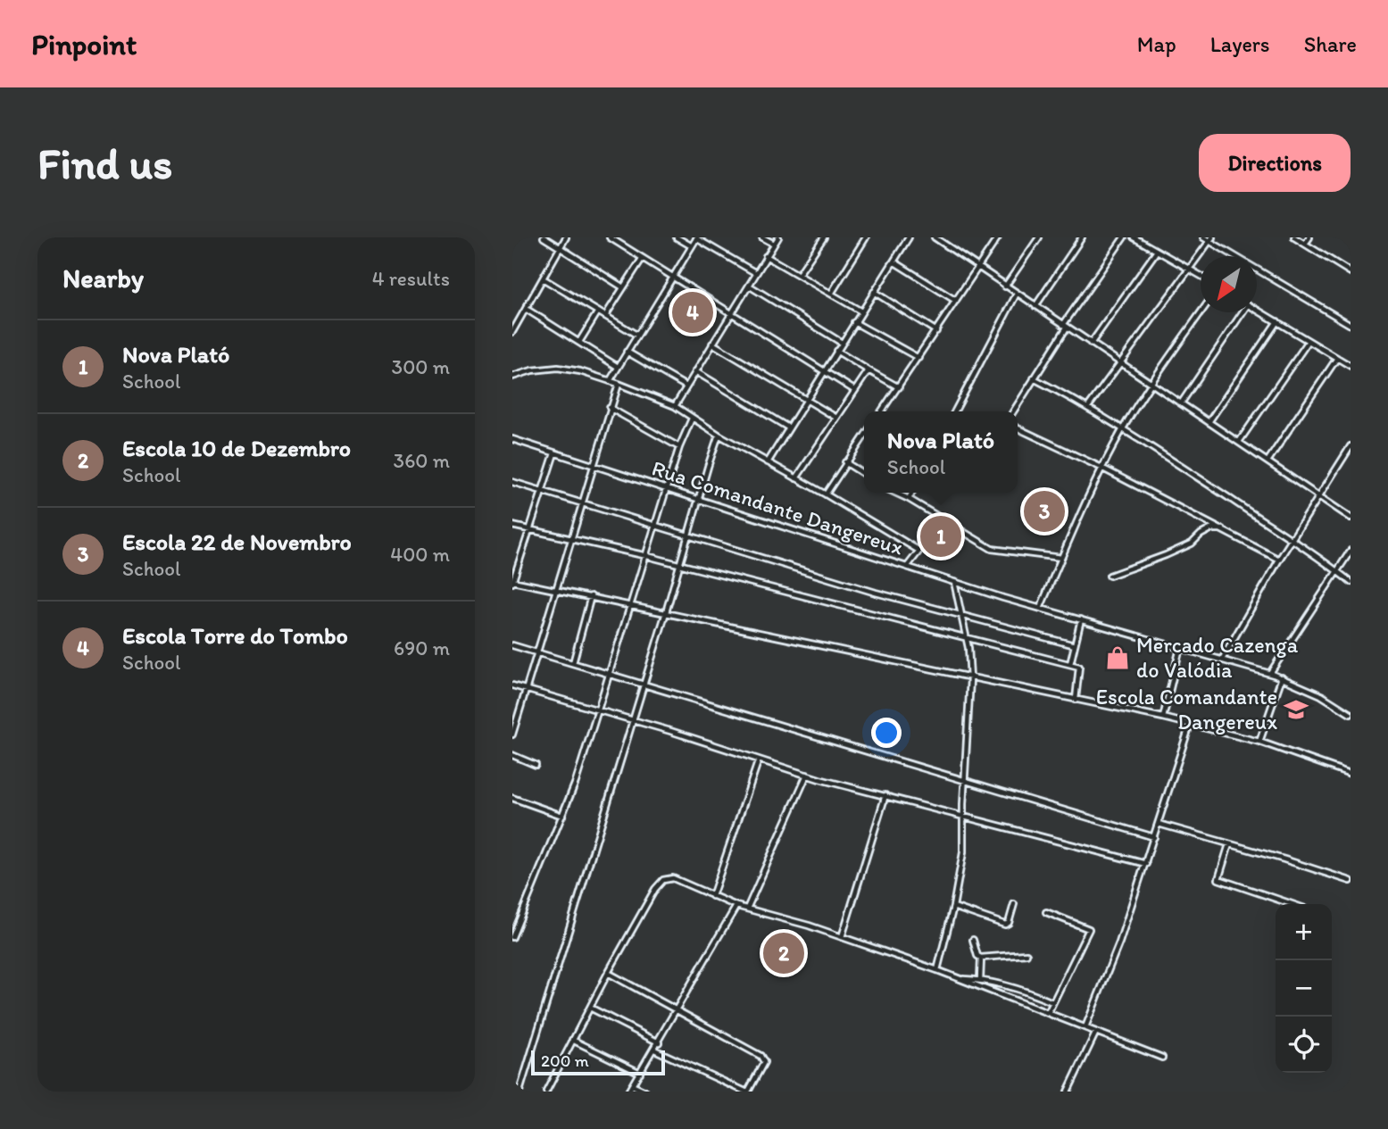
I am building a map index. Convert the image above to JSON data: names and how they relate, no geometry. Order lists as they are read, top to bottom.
{
  "streets": {
    "street": ["Rua Comandante Dangereux"]
  },
  "places": {
    "shop": ["Mercado Cazenga do Valódia"],
    "school or university": ["Escola Comandante Dangereux"]
  },
  "scale_bar": "200 m",
  "north": "bottom left",
  "page": {
    "header": "Pinpoint",
    "nav": ["Map", "Layers", "Share"],
    "buttons": "Directions",
    "title": "Find us",
    "heading": ["Nearby", "4 results"],
    "pins": [
      "4",
      "3",
      "1",
      "2"
    ],
    "list": [
      {
        "mark": "1",
        "name": "Nova Plató",
        "note": "School",
        "value": "300 m"
      },
      {
        "mark": "2",
        "name": "Escola 10 de Dezembro",
        "note": "School",
        "value": "360 m"
      },
      {
        "mark": "3",
        "name": "Escola 22 de Novembro",
        "note": "School",
        "value": "400 m"
      },
      {
        "mark": "4",
        "name": "Escola Torre do Tombo",
        "note": "School",
        "value": "690 m"
      }
    ],
    "popup": ["Nova Plató", "School"],
    "map_buttons": ["+", "−"],
    "scale": "200 m"
  }
}
